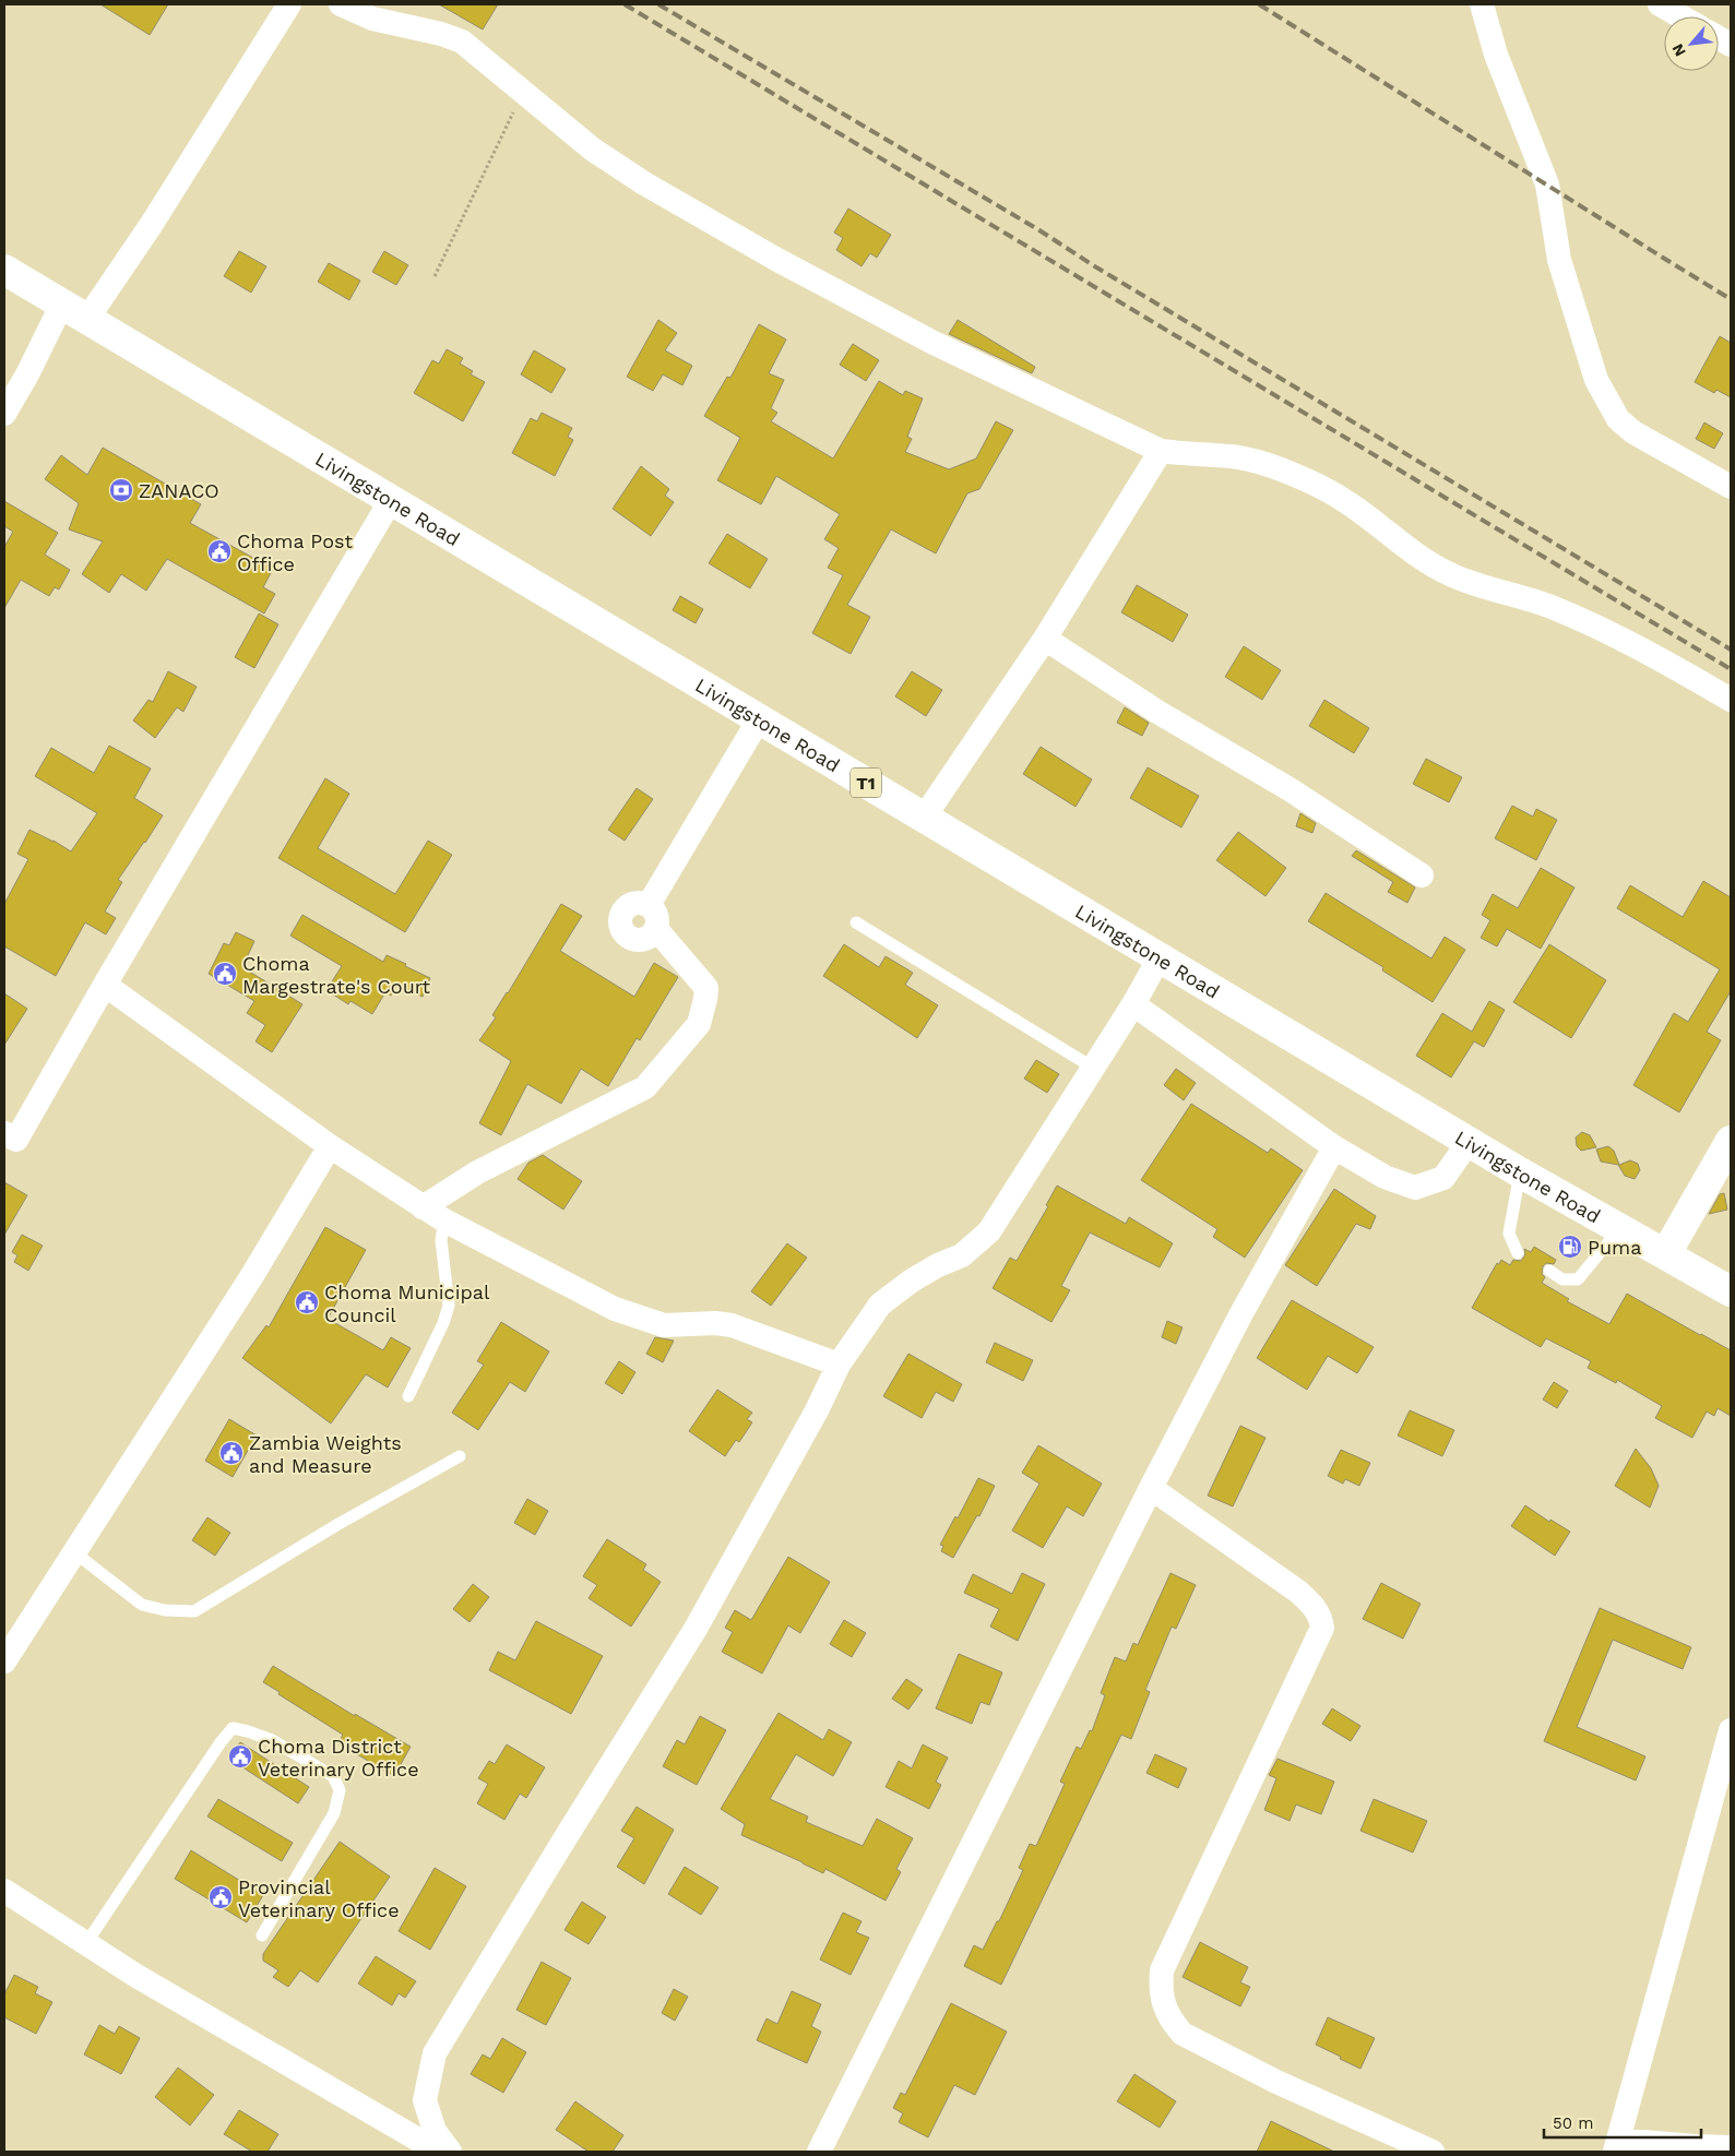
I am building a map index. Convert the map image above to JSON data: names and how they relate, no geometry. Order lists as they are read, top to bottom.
{
  "streets": {
    "main road": ["Livingstone Road", "T1"]
  },
  "places": {
    "bank": ["ZANACO"],
    "public building": [
      "Choma Post Office",
      "Choma Margestrate's Court",
      "Choma Municipal Council",
      "Zambia Weights and Measure",
      "Choma District Veterinary Office",
      "Provincial Veterinary Office"
    ],
    "fuel station": ["Puma"]
  },
  "scale_bar": "50 m",
  "north": "bottom left"
}
